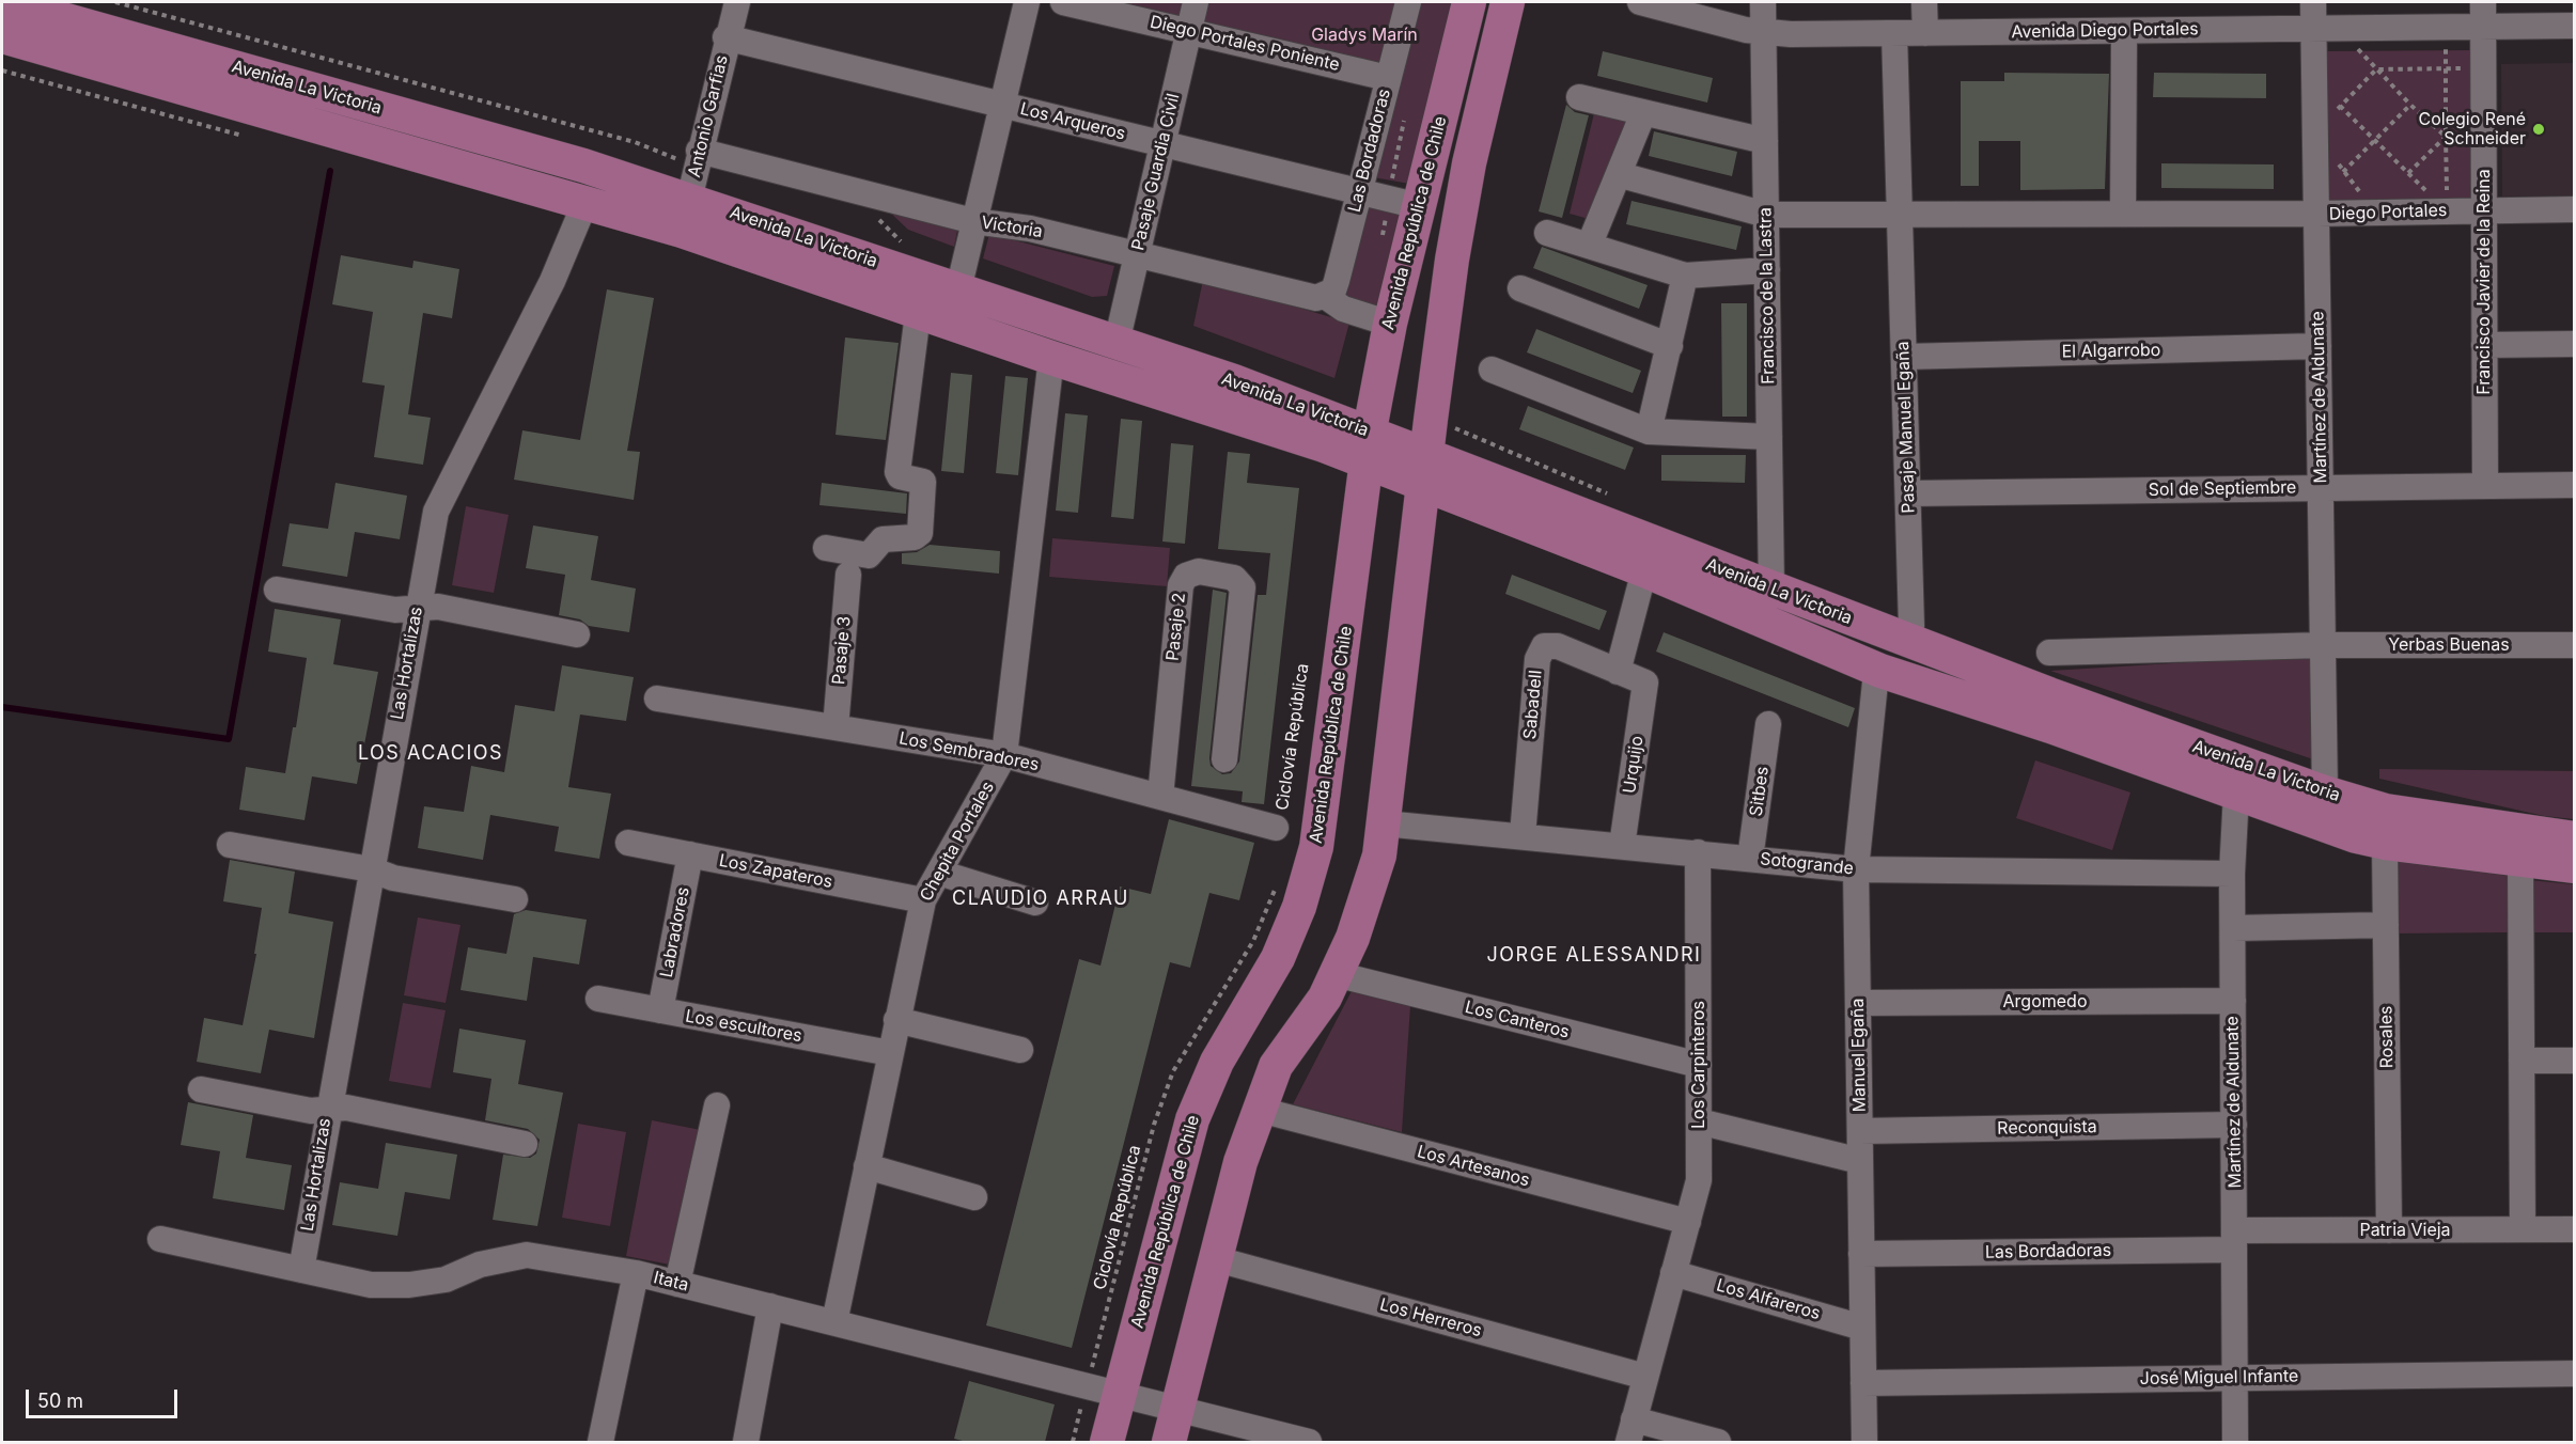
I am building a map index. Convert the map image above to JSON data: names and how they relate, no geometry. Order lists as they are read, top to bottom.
{
  "streets": {
    "main road": ["Avenida La Victoria", "Avenida República de Chile"],
    "street": [
      "Avenida Diego Portales",
      "Diego Portales Poniente",
      "Antonio Garfias",
      "Los Arqueros",
      "Las Bordadoras",
      "Pasaje Guardia Civil",
      "Diego Portales",
      "Victoria",
      "Francisco Javier de la Reina",
      "Francisco de la Lastra",
      "El Algarrobo",
      "Martínez de Aldunate",
      "Pasaje Manuel Egaña",
      "Sol de Septiembre",
      "Pasaje 2",
      "Yerbas Buenas",
      "Pasaje 3",
      "Las Hortalizas",
      "Sabadell",
      "Los Sembradores",
      "Urquijo",
      "Sitbes",
      "Chepita Portales",
      "Sotogrande",
      "Los Zapateros",
      "Labradores",
      "Argomedo",
      "Los Canteros",
      "Los escultores",
      "Rosales",
      "Manuel Egaña",
      "Los Carpinteros",
      "Reconquista",
      "Los Artesanos",
      "Patria Vieja",
      "Itata",
      "Los Alfareros",
      "Los Herreros",
      "José Miguel Infante"
    ],
    "path": ["Ciclovía República"]
  },
  "crossings": [
    ["Avenida Diego Portales", "Francisco Javier de la Reina"],
    ["Avenida Diego Portales", "Francisco de la Lastra"],
    ["Avenida Diego Portales", "Martínez de Aldunate"],
    ["Avenida Diego Portales", "Pasaje Manuel Egaña"],
    ["Diego Portales Poniente", "Las Bordadoras"],
    ["Diego Portales Poniente", "Pasaje Guardia Civil"],
    ["Avenida La Victoria", "Antonio Garfias"],
    ["Avenida La Victoria", "Pasaje Guardia Civil"],
    ["Avenida La Victoria", "Avenida República de Chile"],
    ["Avenida La Victoria", "Francisco de la Lastra"],
    ["Avenida La Victoria", "Martínez de Aldunate"],
    ["Avenida La Victoria", "Pasaje Manuel Egaña"],
    ["Avenida La Victoria", "Las Hortalizas"],
    ["Avenida La Victoria", "Chepita Portales"],
    ["Avenida La Victoria", "Rosales"],
    ["Avenida La Victoria", "Manuel Egaña"],
    ["Antonio Garfias", "Los Arqueros"],
    ["Antonio Garfias", "Victoria"],
    ["Los Arqueros", "Las Bordadoras"],
    ["Los Arqueros", "Pasaje Guardia Civil"],
    ["Los Arqueros", "Avenida República de Chile"],
    ["Las Bordadoras", "Victoria"],
    ["Las Bordadoras", "Martínez de Aldunate"],
    ["Las Bordadoras", "Manuel Egaña"],
    ["Las Bordadoras", "Patria Vieja"],
    ["Pasaje Guardia Civil", "Victoria"],
    ["Diego Portales", "Francisco Javier de la Reina"],
    ["Diego Portales", "Martínez de Aldunate"],
    ["Avenida República de Chile", "Itata"],
    ["Francisco Javier de la Reina", "Sol de Septiembre"],
    ["El Algarrobo", "Martínez de Aldunate"],
    ["El Algarrobo", "Pasaje Manuel Egaña"],
    ["Martínez de Aldunate", "Sol de Septiembre"],
    ["Martínez de Aldunate", "Yerbas Buenas"],
    ["Martínez de Aldunate", "Sotogrande"],
    ["Martínez de Aldunate", "Argomedo"],
    ["Martínez de Aldunate", "Reconquista"],
    ["Martínez de Aldunate", "Patria Vieja"],
    ["Martínez de Aldunate", "José Miguel Infante"],
    ["Pasaje Manuel Egaña", "Sol de Septiembre"],
    ["Pasaje 2", "Los Sembradores"],
    ["Pasaje 3", "Los Sembradores"],
    ["Las Hortalizas", "Itata"],
    ["Sabadell", "Urquijo"],
    ["Sabadell", "Sotogrande"],
    ["Ciclovía República", "Itata"],
    ["Los Sembradores", "Chepita Portales"],
    ["Urquijo", "Sotogrande"],
    ["Sitbes", "Sotogrande"],
    ["Chepita Portales", "Los Zapateros"],
    ["Chepita Portales", "Los escultores"],
    ["Chepita Portales", "Itata"],
    ["Sotogrande", "Manuel Egaña"],
    ["Sotogrande", "Los Carpinteros"],
    ["Los Zapateros", "Labradores"],
    ["Labradores", "Los escultores"],
    ["Argomedo", "Manuel Egaña"],
    ["Los Canteros", "Los Carpinteros"],
    ["Rosales", "Patria Vieja"],
    ["Manuel Egaña", "Reconquista"],
    ["Manuel Egaña", "Los Alfareros"],
    ["Manuel Egaña", "José Miguel Infante"],
    ["Los Carpinteros", "Los Artesanos"],
    ["Los Carpinteros", "Los Alfareros"]
  ],
  "districts": ["LOS ACACIOS", "CLAUDIO ARRAU", "JORGE ALESSANDRI"],
  "parks": ["Gladys Marín"],
  "places": ["Colegio René Schneider"],
  "scale_bar": "50 m"
}
